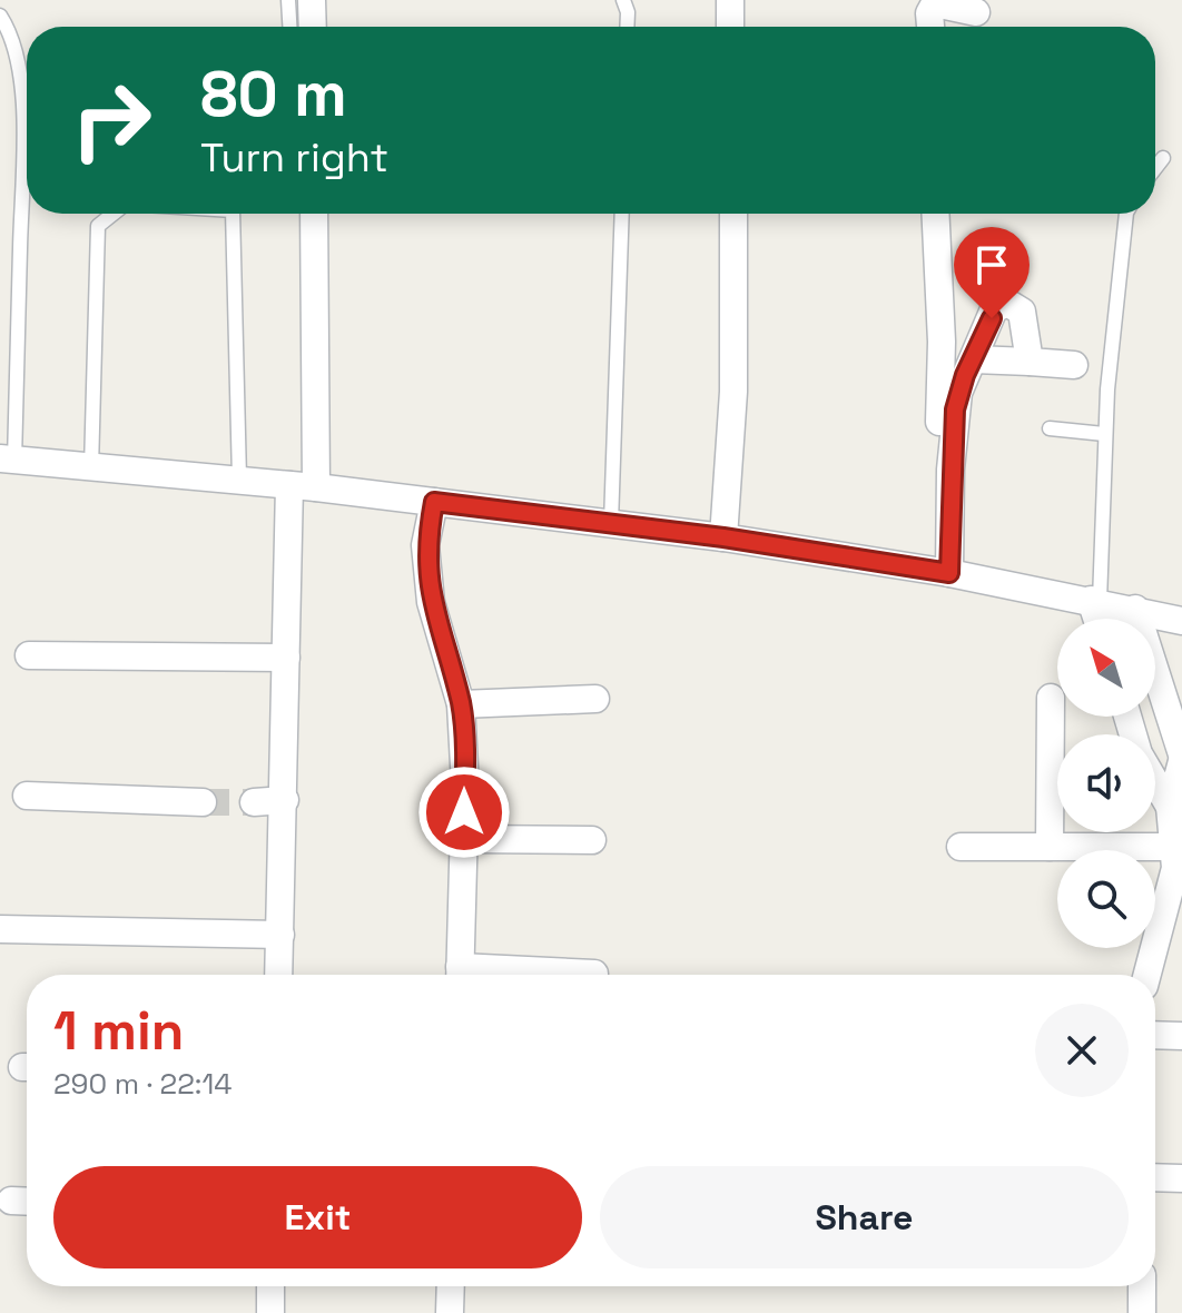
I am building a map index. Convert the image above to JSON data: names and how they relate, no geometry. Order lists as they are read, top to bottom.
{
  "north": "top left",
  "page": {
    "turn": ["80 m", "Turn right"],
    "heading": ["1 min", "290 m · 22:14"],
    "buttons": ["Exit", "Share"]
  }
}
